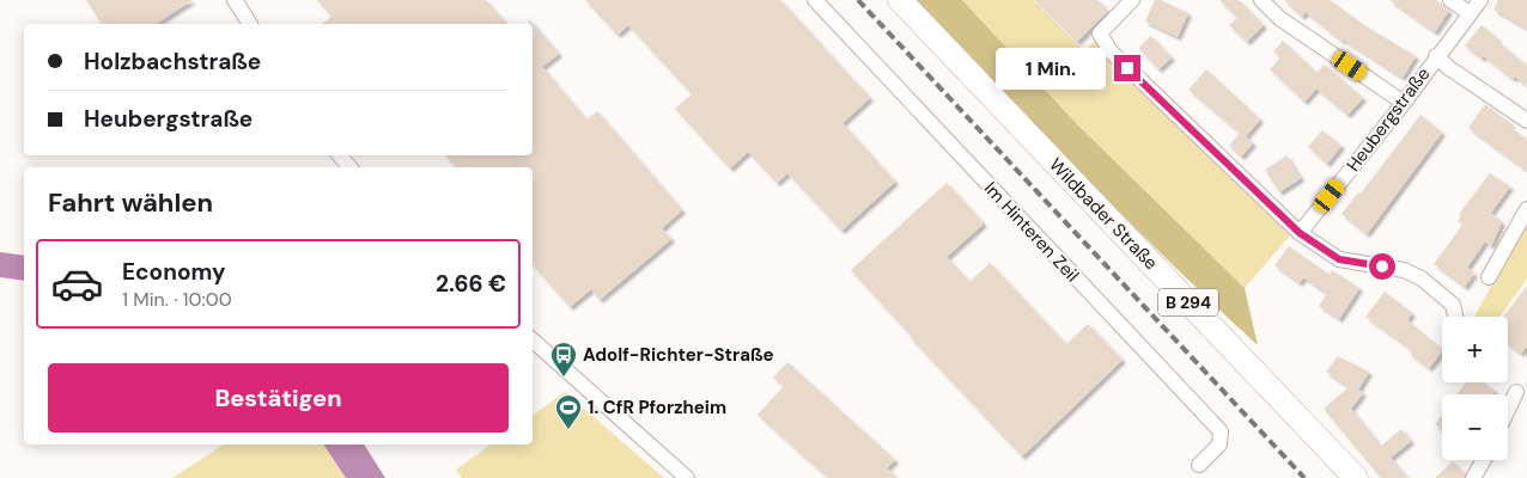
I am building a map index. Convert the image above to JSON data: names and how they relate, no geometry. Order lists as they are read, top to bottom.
{
  "streets": {
    "main road": ["Wildbader Straße", "B 294"],
    "street": ["Heubergstraße", "Im Hinteren Zeil"]
  },
  "places": {
    "bus stop": ["Adolf-Richter-Straße"],
    "sports": ["1. CfR Pforzheim"]
  },
  "page": {
    "banner": ["Holzbachstraße", "Heubergstraße"],
    "bubble": "1 Min.",
    "heading": "Fahrt wählen",
    "list": [
      {
        "name": "Economy",
        "note": "1 Min. · 10:00",
        "value": "2.66 €"
      }
    ],
    "map_buttons": ["+", "−"],
    "buttons": "Bestätigen"
  }
}
